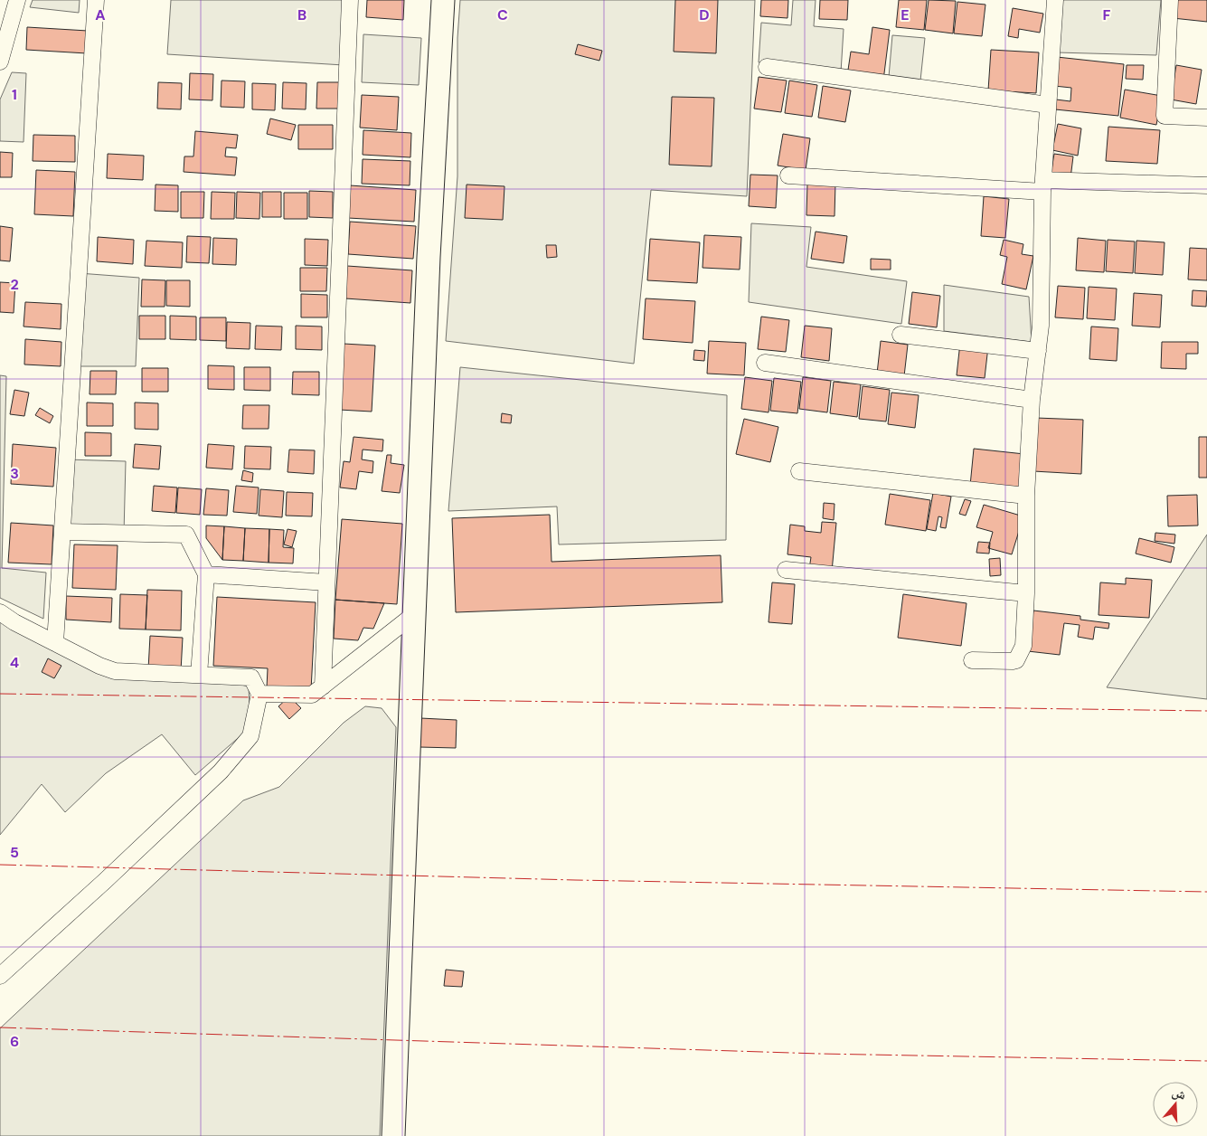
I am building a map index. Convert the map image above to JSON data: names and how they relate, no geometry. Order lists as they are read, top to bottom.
{
  "north": "top",
  "grid": {
    "columns": [
      "A",
      "B",
      "C",
      "D",
      "E",
      "F"
    ],
    "rows": [
      "1",
      "2",
      "3",
      "4",
      "5",
      "6"
    ]
  }
}
